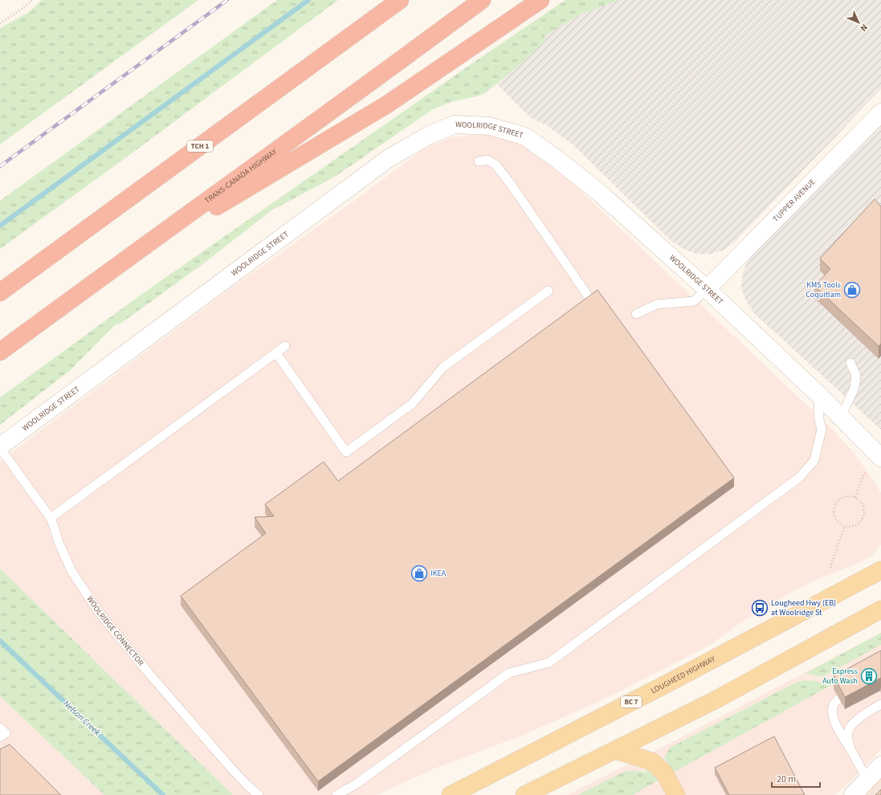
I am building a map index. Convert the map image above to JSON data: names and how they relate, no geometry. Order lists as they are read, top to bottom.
{
  "streets": {
    "highway": ["TCH 1", "TRANS-CANADA HIGHWAY"],
    "main road": ["LOUGHEED HIGHWAY", "BC 7"],
    "street": ["WOOLRIDGE STREET", "TUPPER AVENUE"],
    "lane": ["WOOLRIDGE CONNECTOR"]
  },
  "crossings": [
    ["WOOLRIDGE STREET", "TUPPER AVENUE"],
    ["WOOLRIDGE STREET", "WOOLRIDGE CONNECTOR"]
  ],
  "water": ["Nelson Creek"],
  "places": {
    "shop": ["KMS Tools Coquitlam", "IKEA"],
    "bus stop": ["Lougheed Hwy (EB) at Woolridge St"],
    "building": ["Express Auto Wash"]
  },
  "scale_bar": "20 m",
  "north": "bottom right"
}
